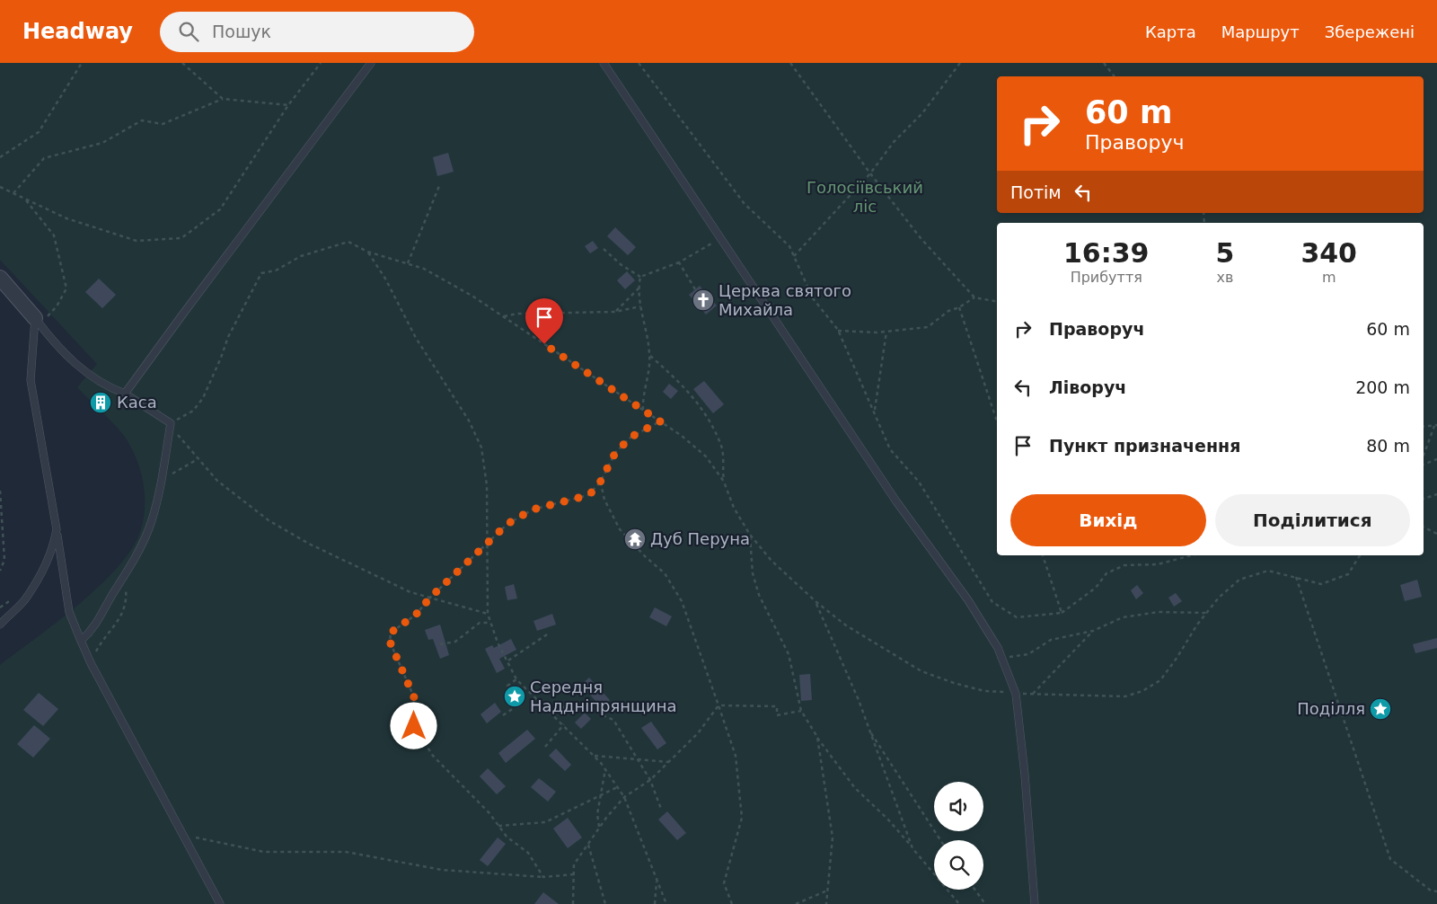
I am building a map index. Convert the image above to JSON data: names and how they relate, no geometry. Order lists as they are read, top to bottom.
{
  "parks": ["Голосіївський ліс"],
  "places": {
    "church": ["Церква святого Михайла"],
    "building": ["Каса"],
    "temple": ["Дуб Перуна"],
    "place": ["Середня Наддніпрянщина", "Поділля"]
  },
  "page": {
    "header": "Headway",
    "search": "Пошук",
    "nav": ["Карта", "Маршрут", "Збережені"],
    "turn": ["60 m", "Праворуч"],
    "then": "Потім",
    "eta": [
      "16:39",
      "Прибуття",
      "5",
      "хв",
      "340",
      "m"
    ],
    "list": [
      {
        "name": "Праворуч",
        "value": "60 m"
      },
      {
        "name": "Ліворуч",
        "value": "200 m"
      },
      {
        "name": "Пункт призначення",
        "value": "80 m"
      }
    ],
    "buttons": ["Вихід", "Поділитися"]
  }
}
